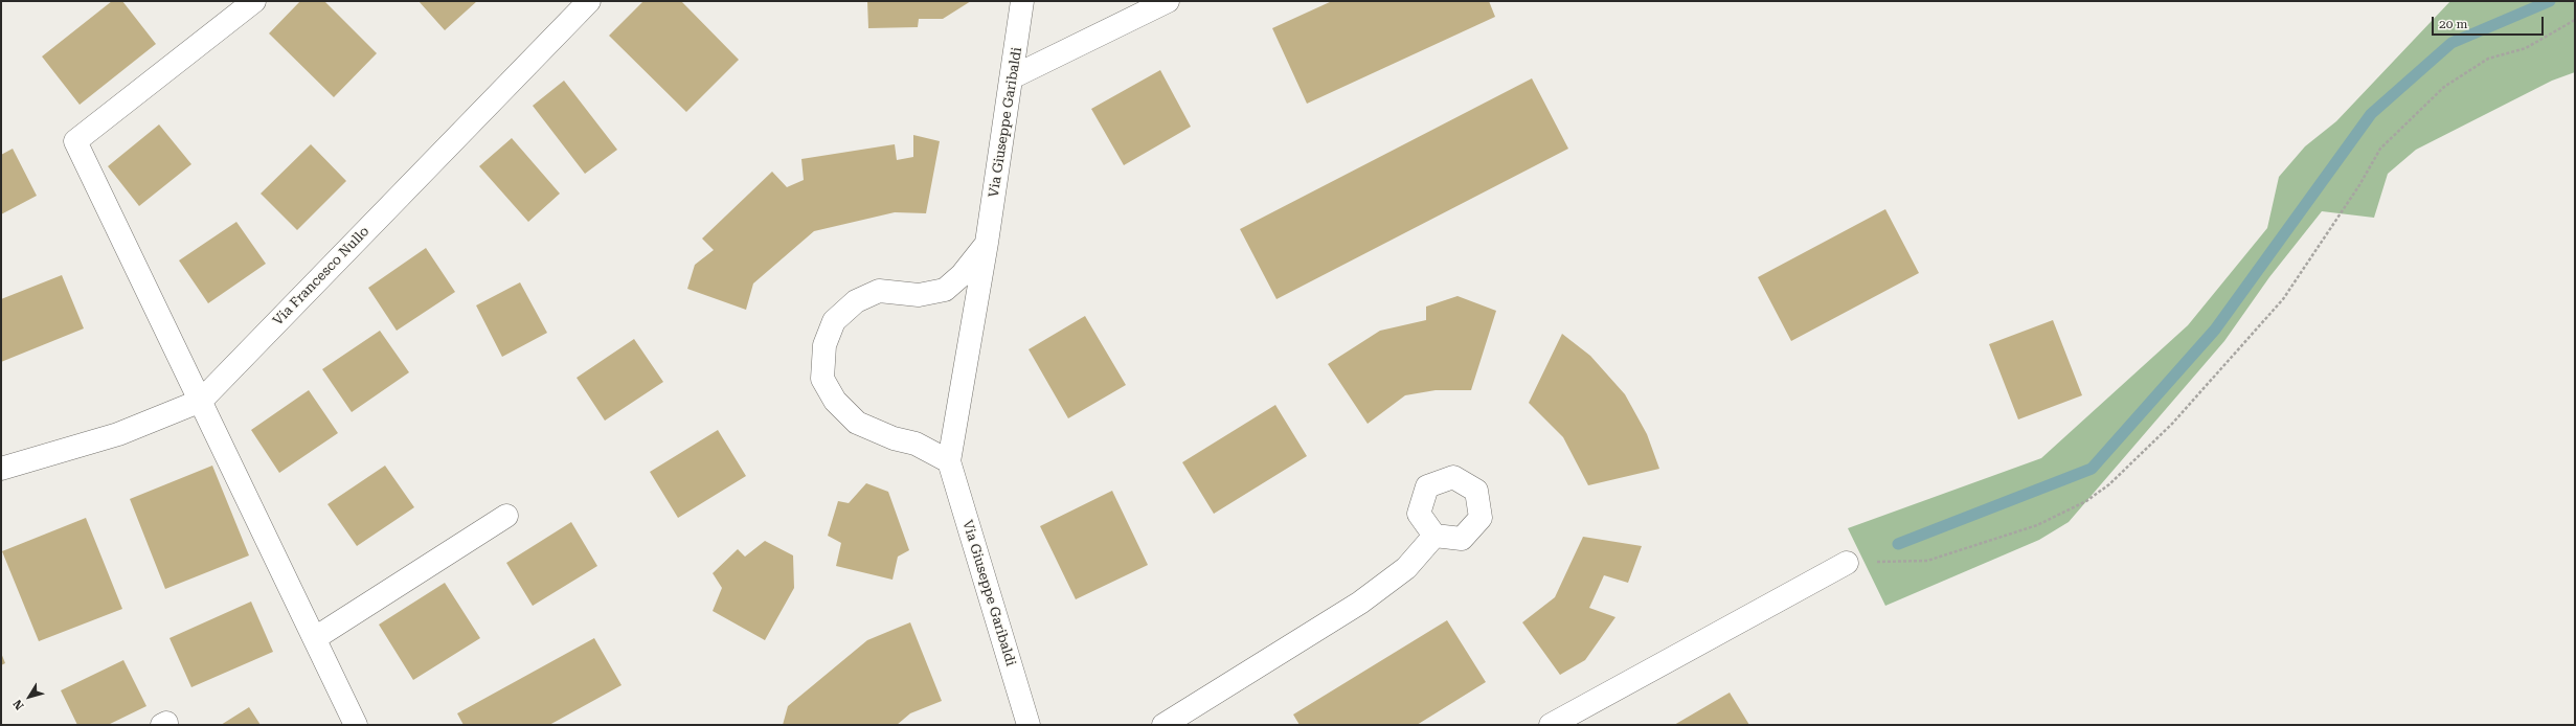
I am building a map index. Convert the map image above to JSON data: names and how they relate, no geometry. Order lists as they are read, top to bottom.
{
  "streets": {
    "street": ["Via Giuseppe Garibaldi", "Via Francesco Nullo"]
  },
  "scale_bar": "20 m",
  "north": "bottom left"
}
